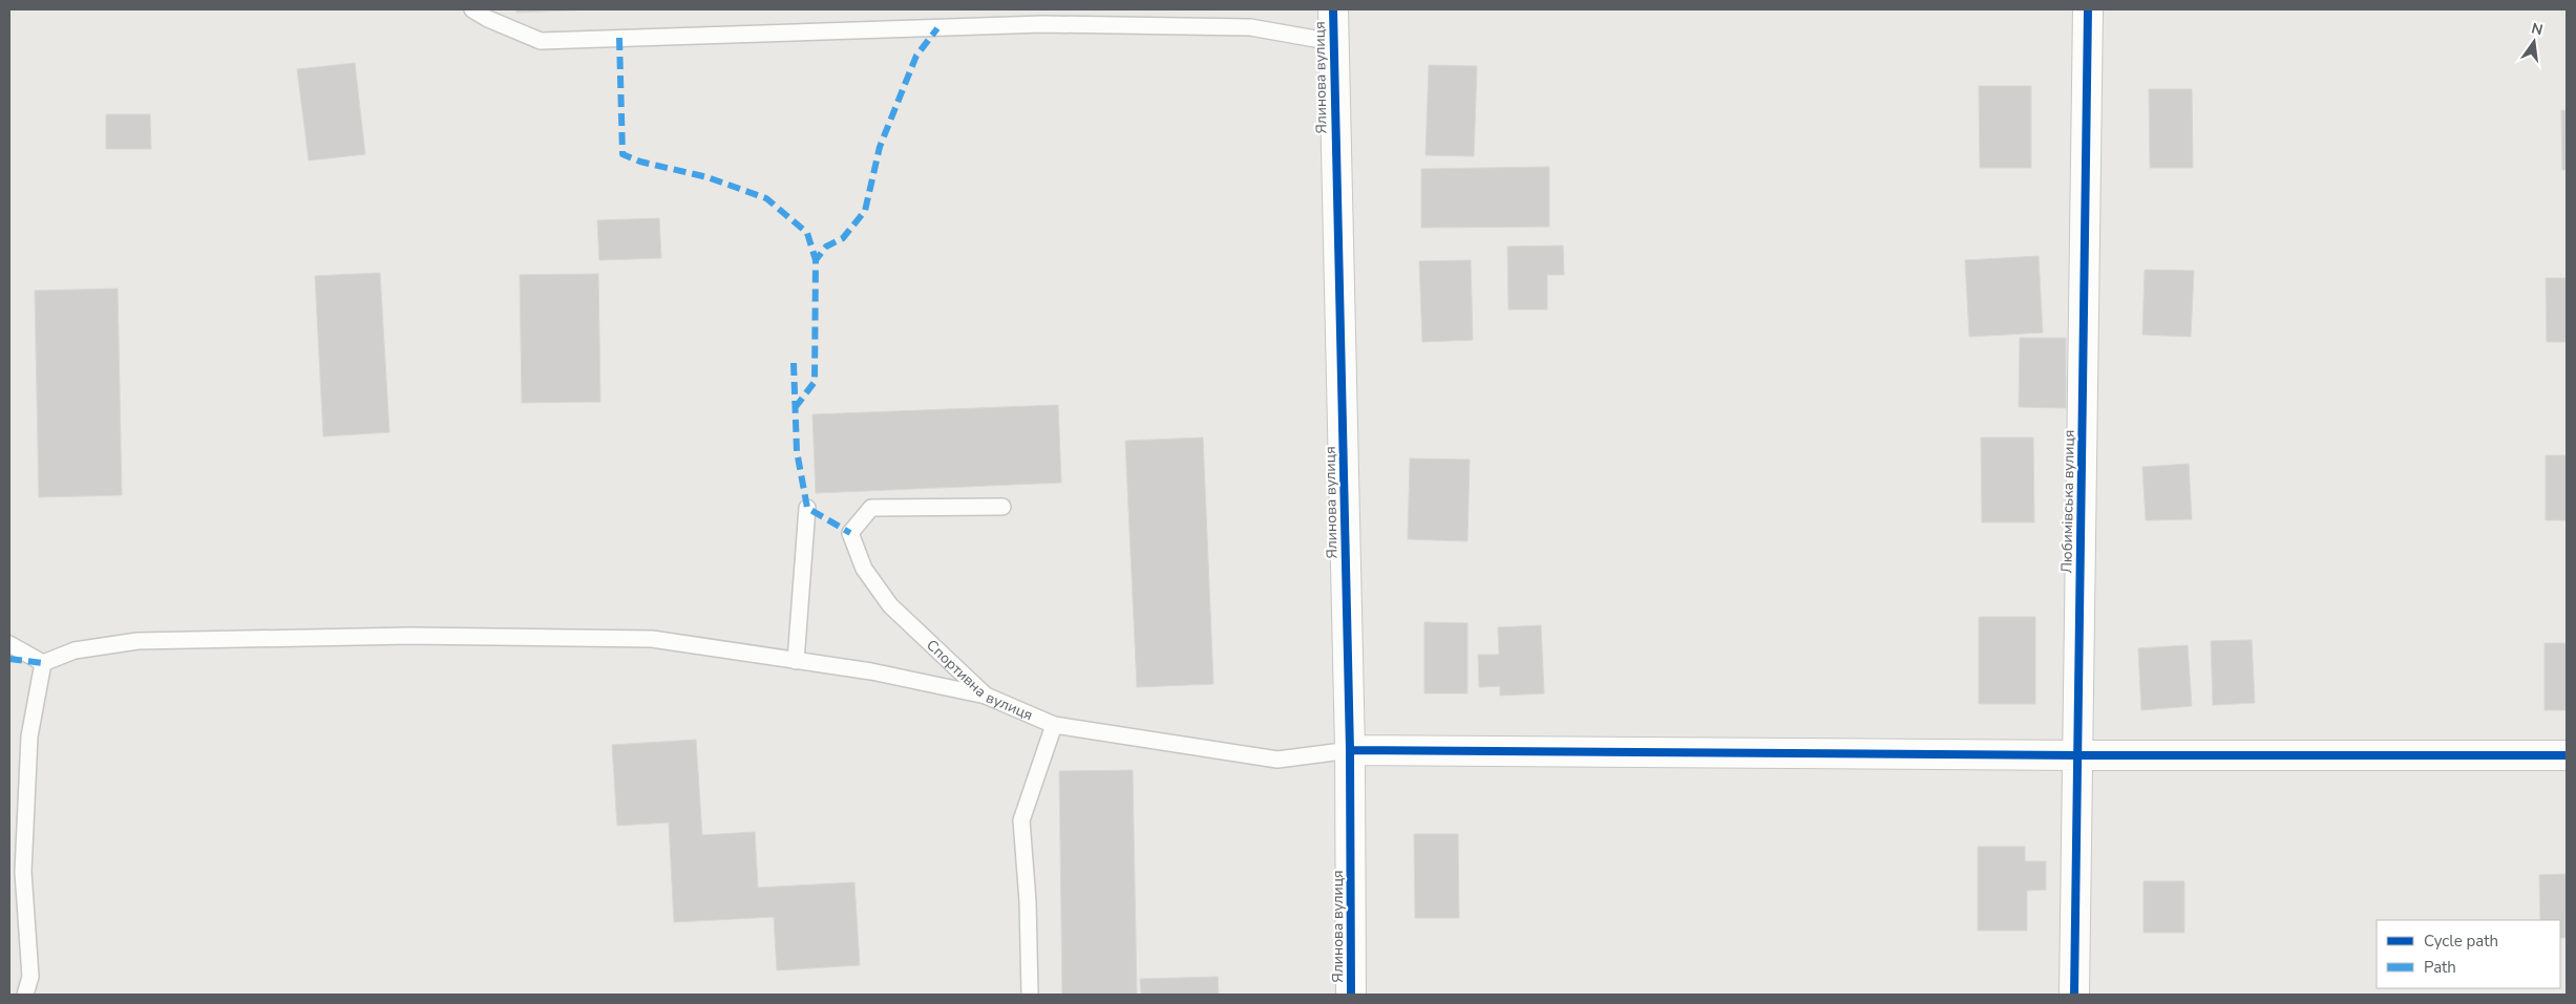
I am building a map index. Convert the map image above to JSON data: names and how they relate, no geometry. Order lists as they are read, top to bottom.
{
  "streets": {
    "street": ["Ялинова вулиця", "Любимівська вулиця"],
    "lane": ["Спортивна вулиця"]
  },
  "crossings": [
    ["Ялинова вулиця", "Спортивна вулиця"]
  ],
  "legend": ["Cycle path", "Path"],
  "north": "top"
}
